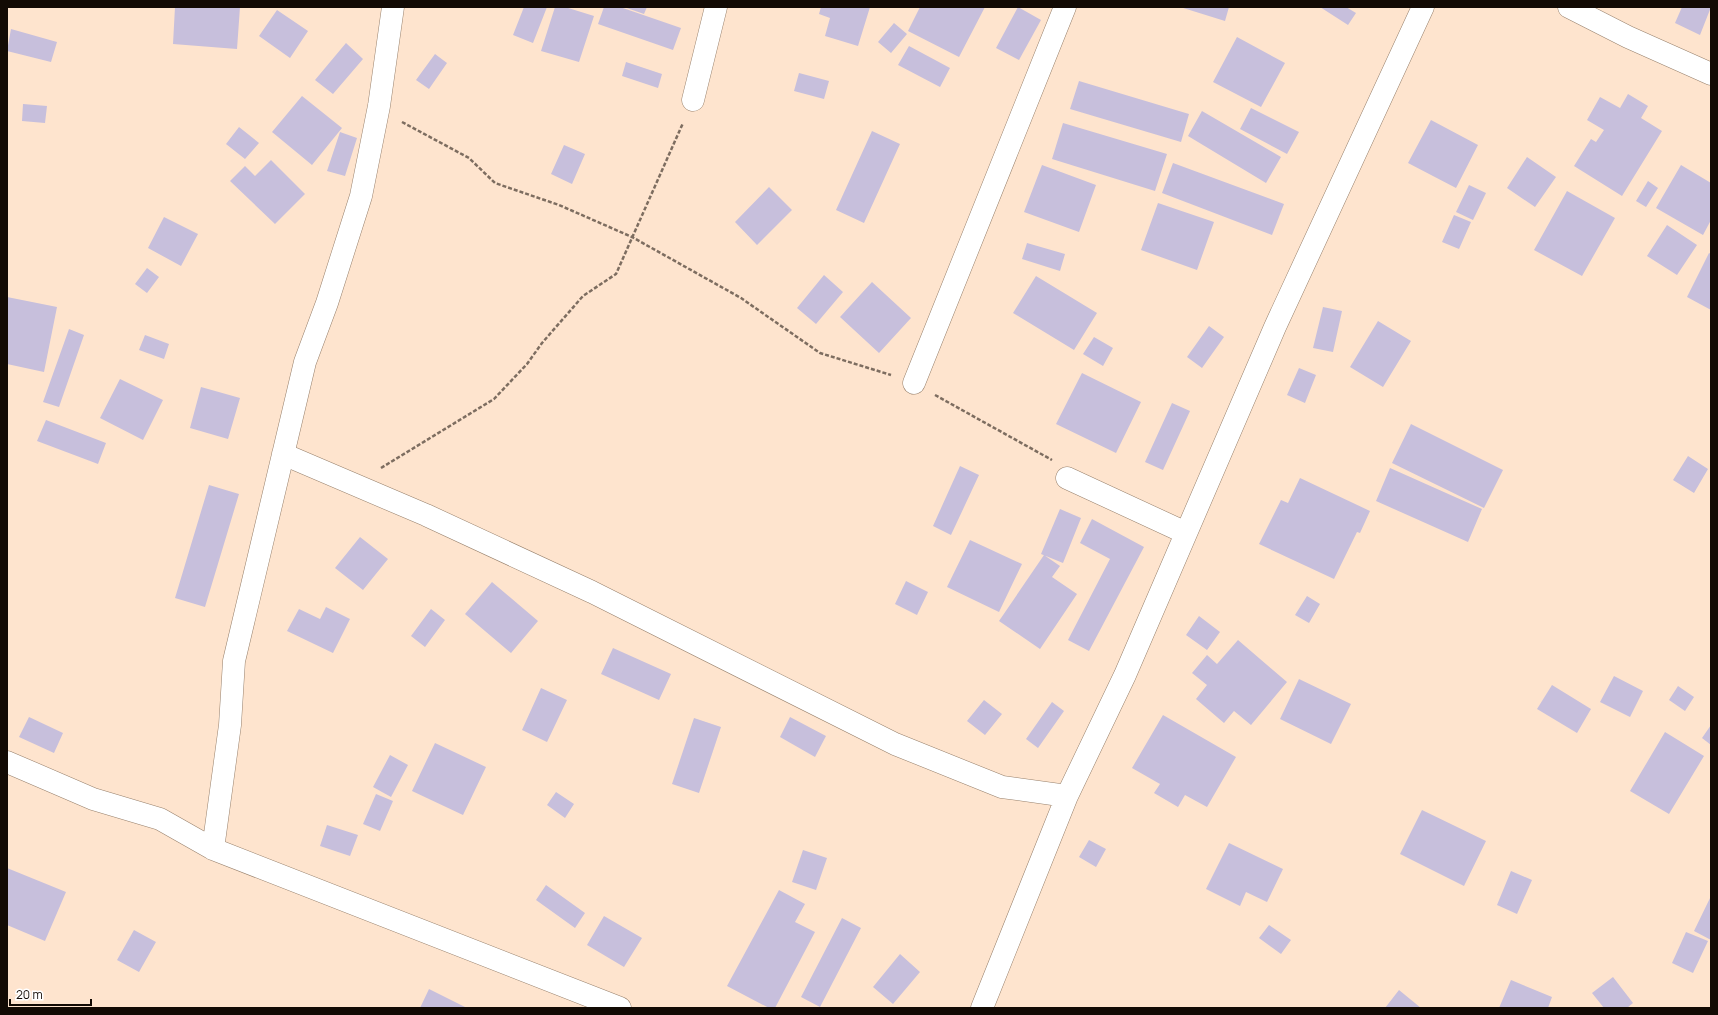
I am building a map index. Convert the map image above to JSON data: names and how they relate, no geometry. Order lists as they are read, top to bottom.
{
  "scale_bar": "20 m"
}
